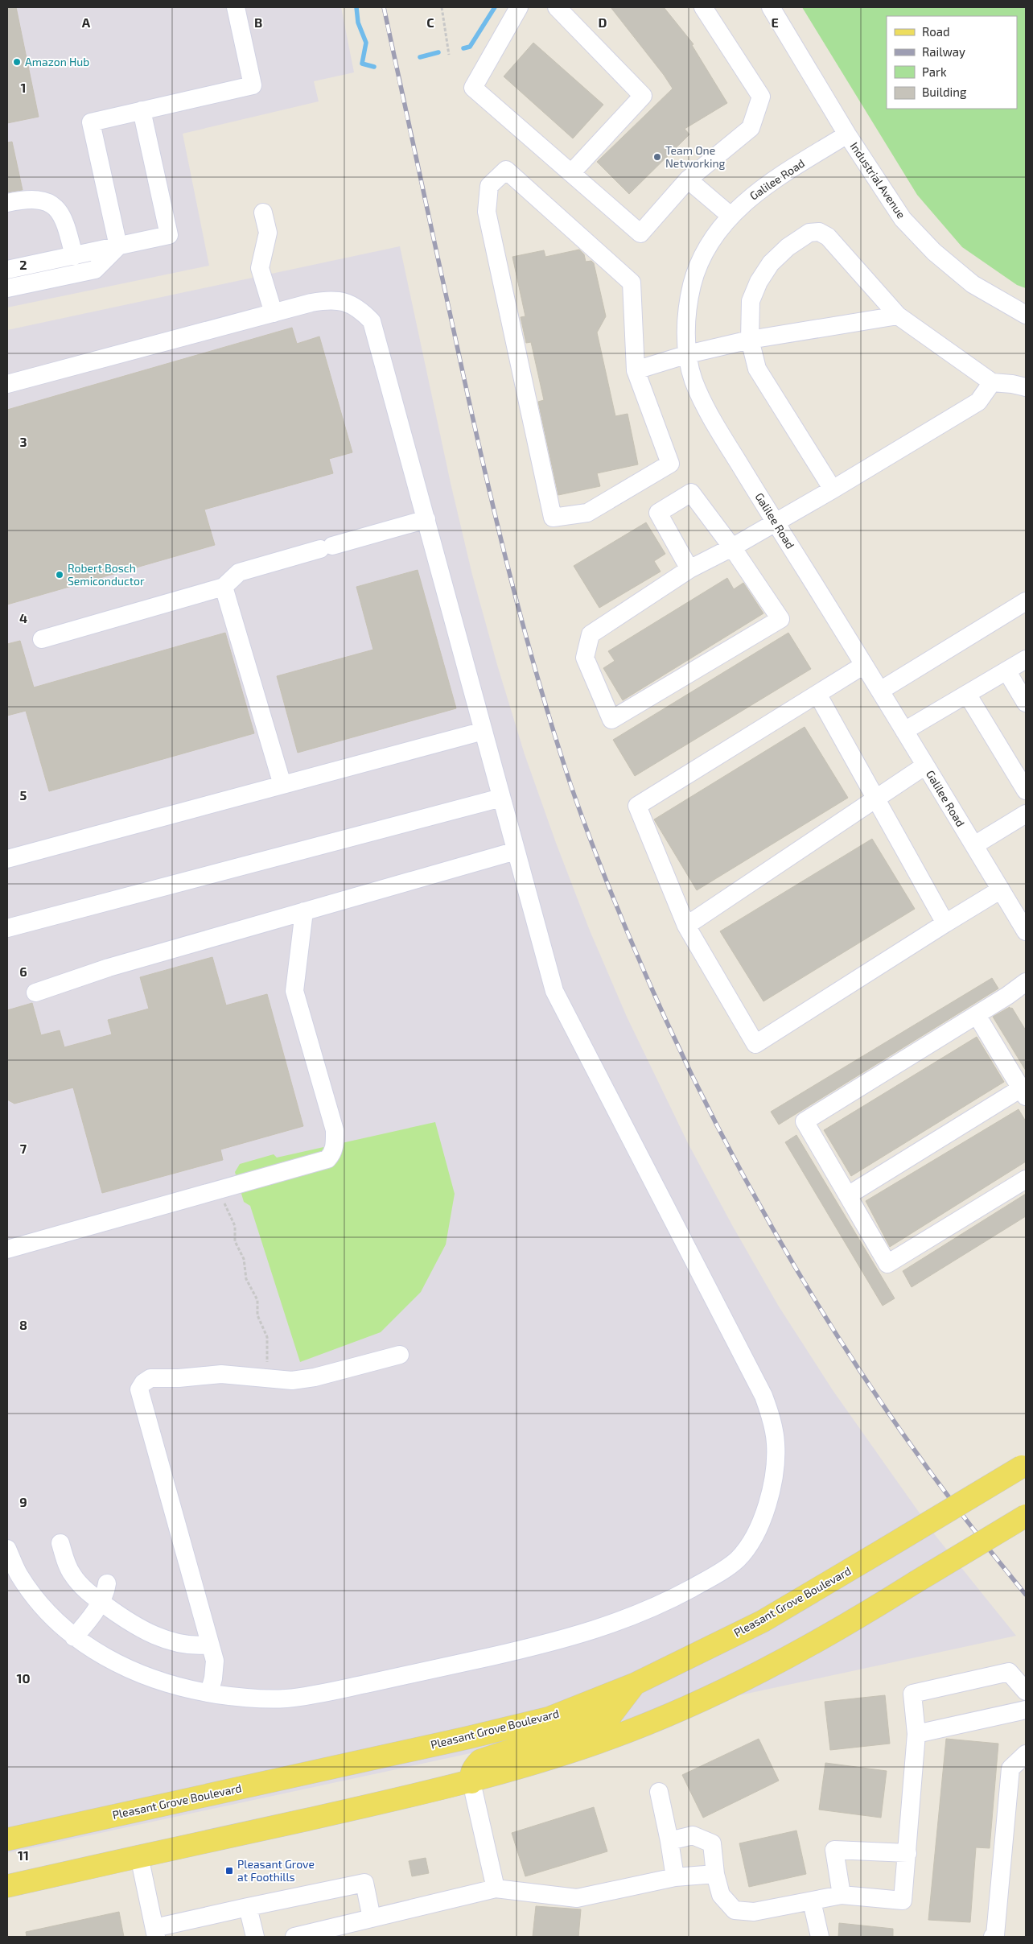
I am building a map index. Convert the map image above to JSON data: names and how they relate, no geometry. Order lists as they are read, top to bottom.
{
  "streets": {
    "main road": ["Pleasant Grove Boulevard"],
    "street": ["Galilee Road", "Industrial Avenue"]
  },
  "crossings": [
    ["Galilee Road", "Industrial Avenue"]
  ],
  "places": {
    "other": ["Amazon Hub", "Team One Networking", "Robert Bosch Semiconductor"],
    "transit": ["Pleasant Grove at Foothills"]
  },
  "legend": [
    "Road",
    "Railway",
    "Park",
    "Building"
  ],
  "grid": {
    "columns": [
      "A",
      "B",
      "C",
      "D",
      "E"
    ],
    "rows": [
      "1",
      "2",
      "3",
      "4",
      "5",
      "6",
      "7",
      "8",
      "9",
      "10",
      "11"
    ]
  }
}
